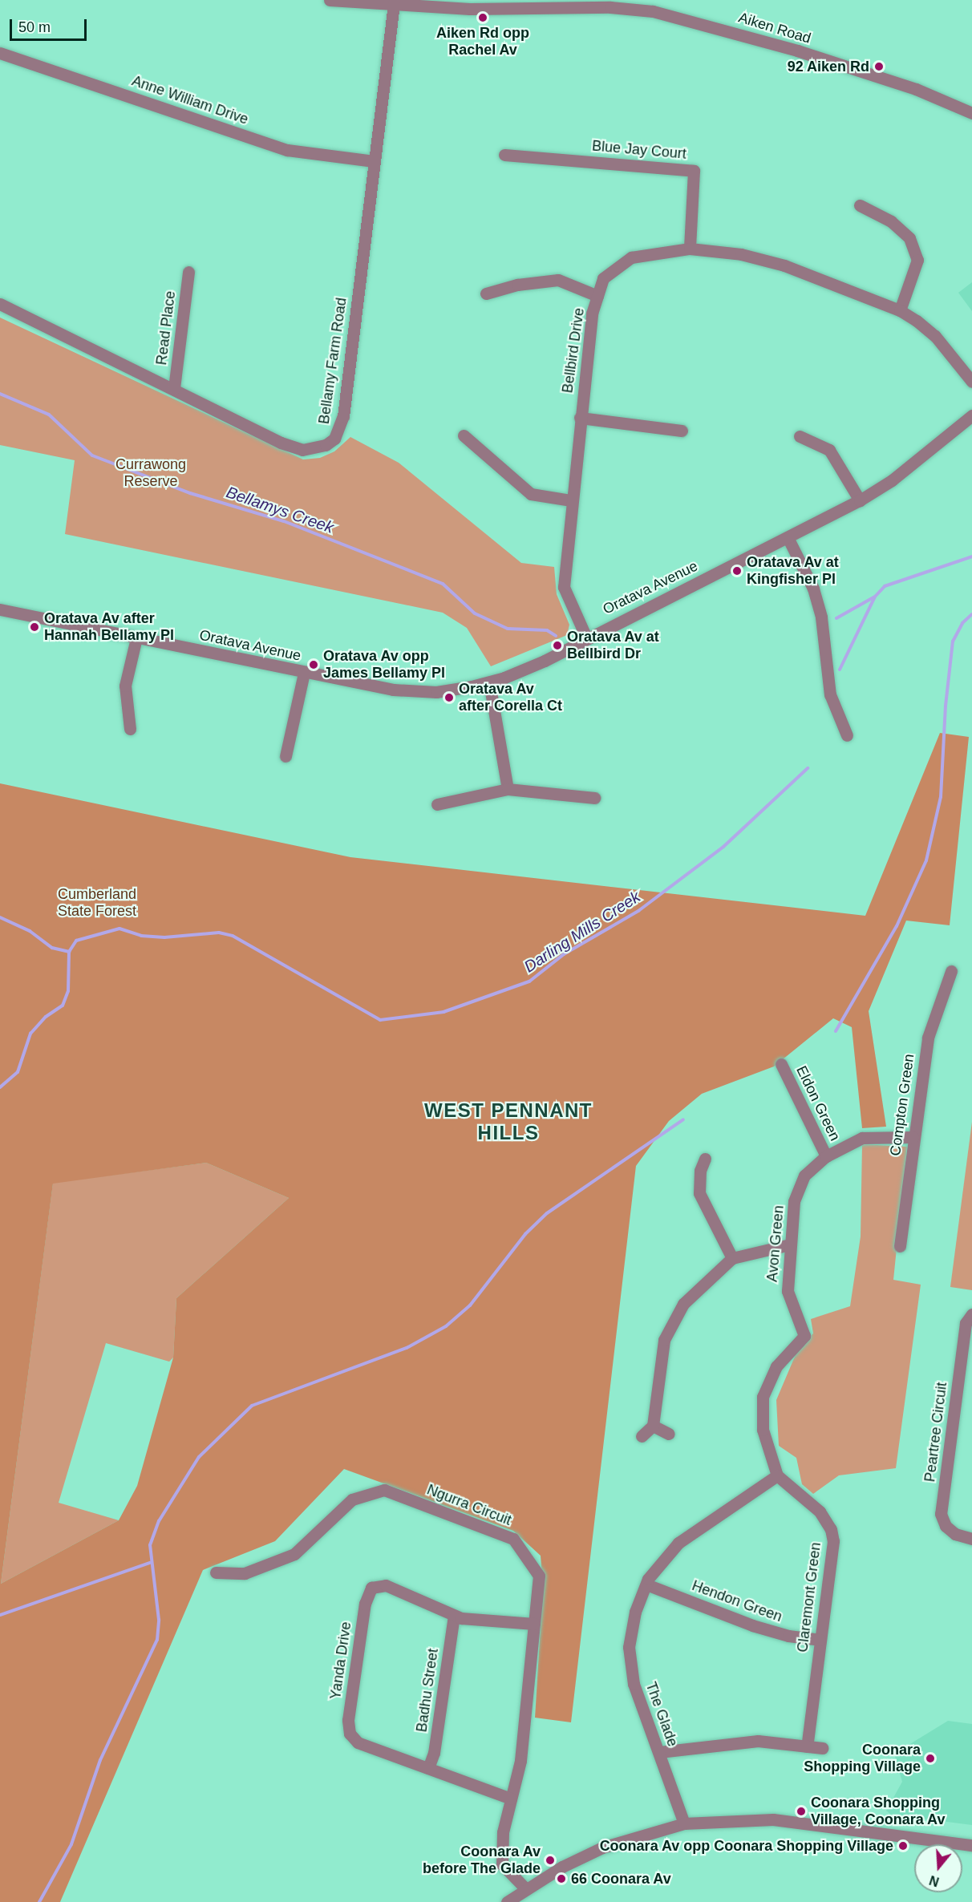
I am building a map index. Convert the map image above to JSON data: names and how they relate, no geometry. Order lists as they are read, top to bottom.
{
  "streets": {
    "street": [
      "Aiken Road",
      "Anne William Drive",
      "Blue Jay Court",
      "Read Place",
      "Bellbird Drive",
      "Bellamy Farm Road",
      "Oratava Avenue",
      "Eldon Green",
      "Compton Green",
      "Avon Green",
      "Peartree Circuit",
      "Ngurra Circuit",
      "Claremont Green",
      "Hendon Green",
      "Yanda Drive",
      "Badhu Street",
      "The Glade"
    ]
  },
  "crossings": [
    ["Aiken Road", "Bellamy Farm Road"],
    ["Anne William Drive", "Bellamy Farm Road"],
    ["Blue Jay Court", "Bellbird Drive"],
    ["Read Place", "Bellamy Farm Road"],
    ["Bellbird Drive", "Oratava Avenue"],
    ["Eldon Green", "Avon Green"],
    ["Compton Green", "Avon Green"],
    ["Avon Green", "Claremont Green"],
    ["Avon Green", "The Glade"],
    ["Ngurra Circuit", "Yanda Drive"],
    ["Claremont Green", "Hendon Green"],
    ["Claremont Green", "The Glade"],
    ["Hendon Green", "The Glade"],
    ["Yanda Drive", "Badhu Street"]
  ],
  "districts": ["WEST PENNANT HILLS"],
  "water": ["Bellamys Creek", "Darling Mills Creek"],
  "parks": ["Currawong Reserve", "Cumberland State Forest"],
  "places": [
    "Aiken Rd opp Rachel Av",
    "92 Aiken Rd",
    "Oratava Av at Kingfisher Pl",
    "Oratava Av after Hannah Bellamy Pl",
    "Oratava Av at Bellbird Dr",
    "Oratava Av opp James Bellamy Pl",
    "Oratava Av after Corella Ct",
    "Coonara Shopping Village",
    "Coonara Shopping Village, Coonara Av",
    "Coonara Av opp Coonara Shopping Village",
    "Coonara Av before The Glade",
    "66 Coonara Av"
  ],
  "scale_bar": "50 m",
  "north": "bottom"
}
